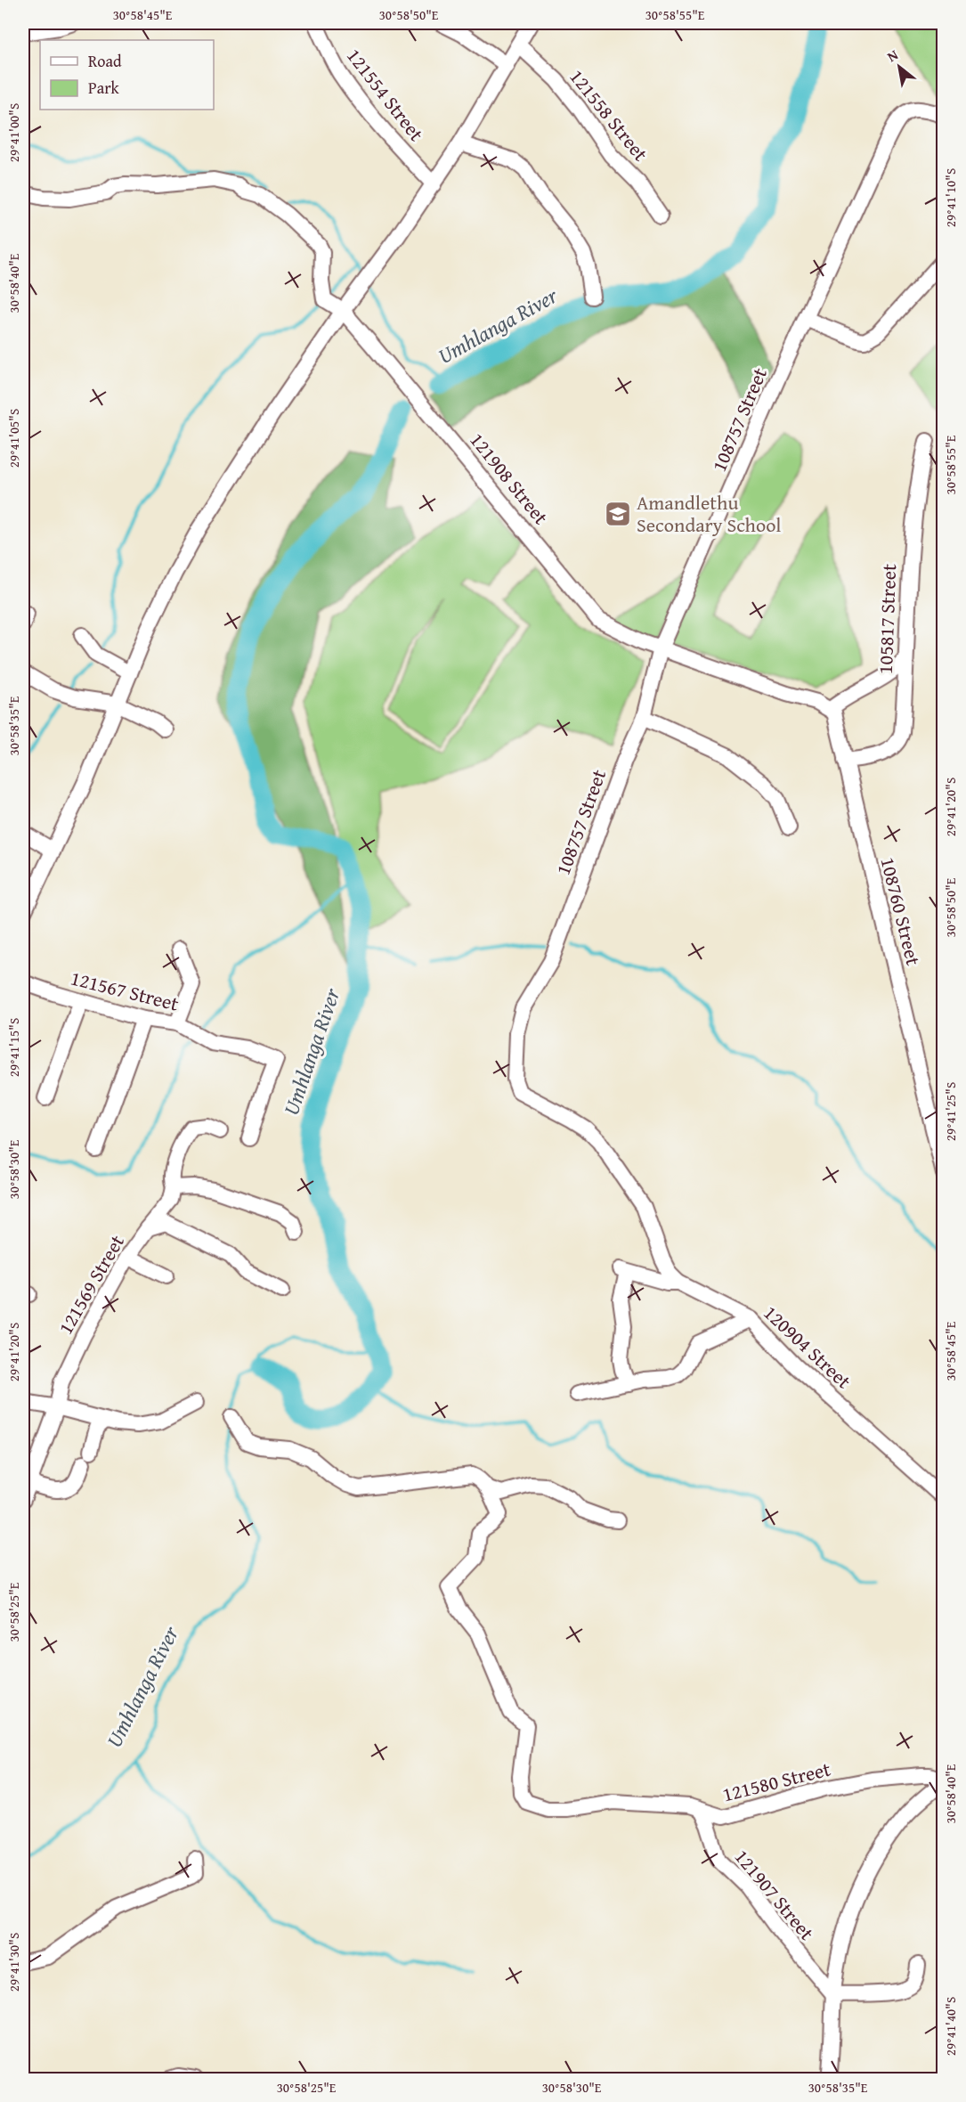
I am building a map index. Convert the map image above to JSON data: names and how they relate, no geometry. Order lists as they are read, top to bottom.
{
  "streets": {
    "street": [
      "121554 Street",
      "121558 Street",
      "108757 Street",
      "121908 Street",
      "105817 Street",
      "108760 Street",
      "121567 Street",
      "121569 Street",
      "120904 Street",
      "121580 Street",
      "121907 Street"
    ]
  },
  "crossings": [
    ["108757 Street", "121908 Street"],
    ["108757 Street", "120904 Street"],
    ["105817 Street", "108760 Street"],
    ["121580 Street", "121907 Street"]
  ],
  "water": ["Umhlanga River"],
  "places": {
    "school or university": ["Amandlethu Secondary School"]
  },
  "legend": ["Road", "Park"],
  "north": "top left",
  "coordinates": [
    "30°58'45\"E",
    "30°58'50\"E",
    "30°58'55\"E",
    "29°41'00\"S",
    "29°41'10\"S",
    "30°58'40\"E",
    "29°41'05\"S",
    "30°58'35\"E",
    "29°41'20\"S",
    "29°41'15\"S",
    "29°41'25\"S",
    "30°58'30\"E",
    "30°58'25\"E",
    "29°41'30\"S",
    "29°41'40\"S"
  ]
}
